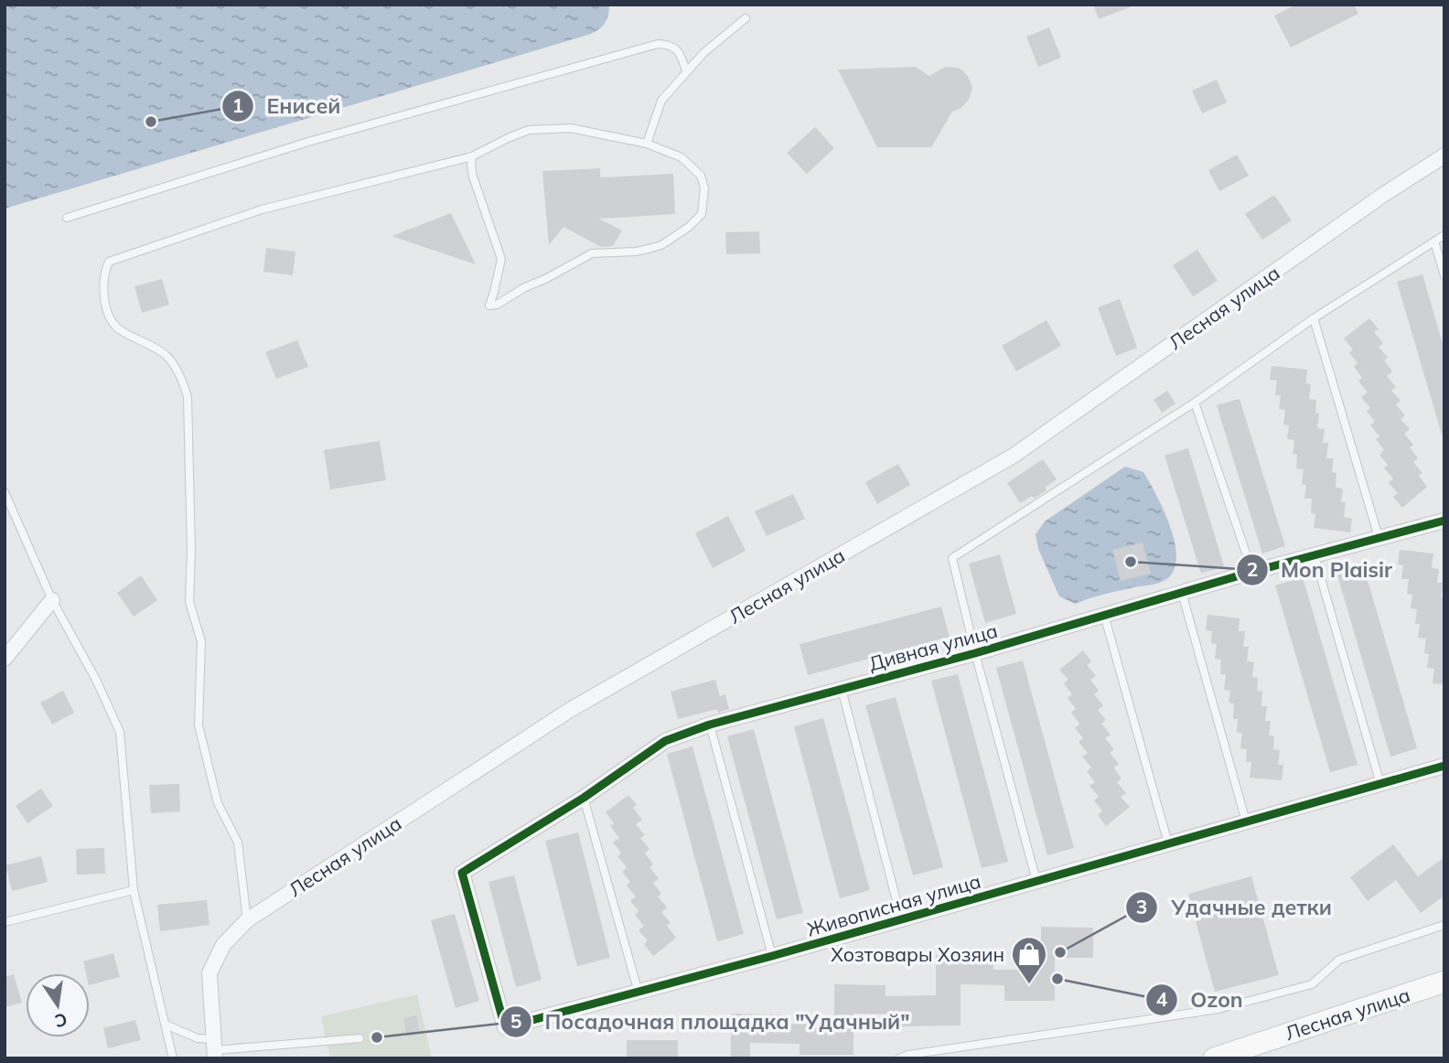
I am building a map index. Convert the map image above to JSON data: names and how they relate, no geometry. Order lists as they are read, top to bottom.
{
  "streets": {
    "main road": ["Лесная улица"],
    "street": ["Дивная улица", "Живописная улица"]
  },
  "crossings": [
    ["Дивная улица", "Живописная улица"]
  ],
  "places": {
    "other": [
      "Енисей",
      "Mon Plaisir",
      "Удачные детки",
      "Ozon",
      "Посадочная площадка \"Удачный\""
    ],
    "shop": ["Хозтовары Хозяин"]
  },
  "north": "bottom"
}
